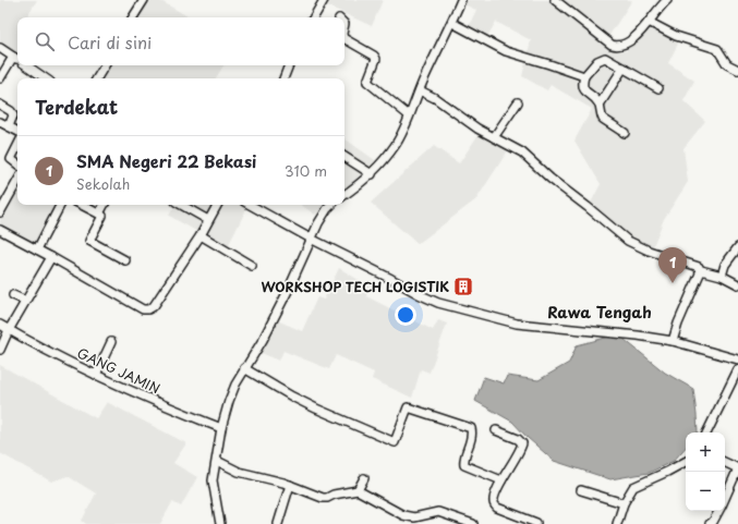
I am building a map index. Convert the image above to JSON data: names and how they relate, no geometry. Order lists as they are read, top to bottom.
{
  "streets": {
    "street": ["GANG JAMIN"]
  },
  "districts": ["Rawa Tengah"],
  "places": {
    "building": ["WORKSHOP TECH LOGISTIK"]
  },
  "page": {
    "search": "Cari di sini",
    "heading": "Terdekat",
    "list": [
      {
        "mark": "1",
        "name": "SMA Negeri 22 Bekasi",
        "note": "Sekolah",
        "value": "310 m"
      }
    ],
    "pins": "1",
    "map_buttons": ["+", "−"]
  }
}
